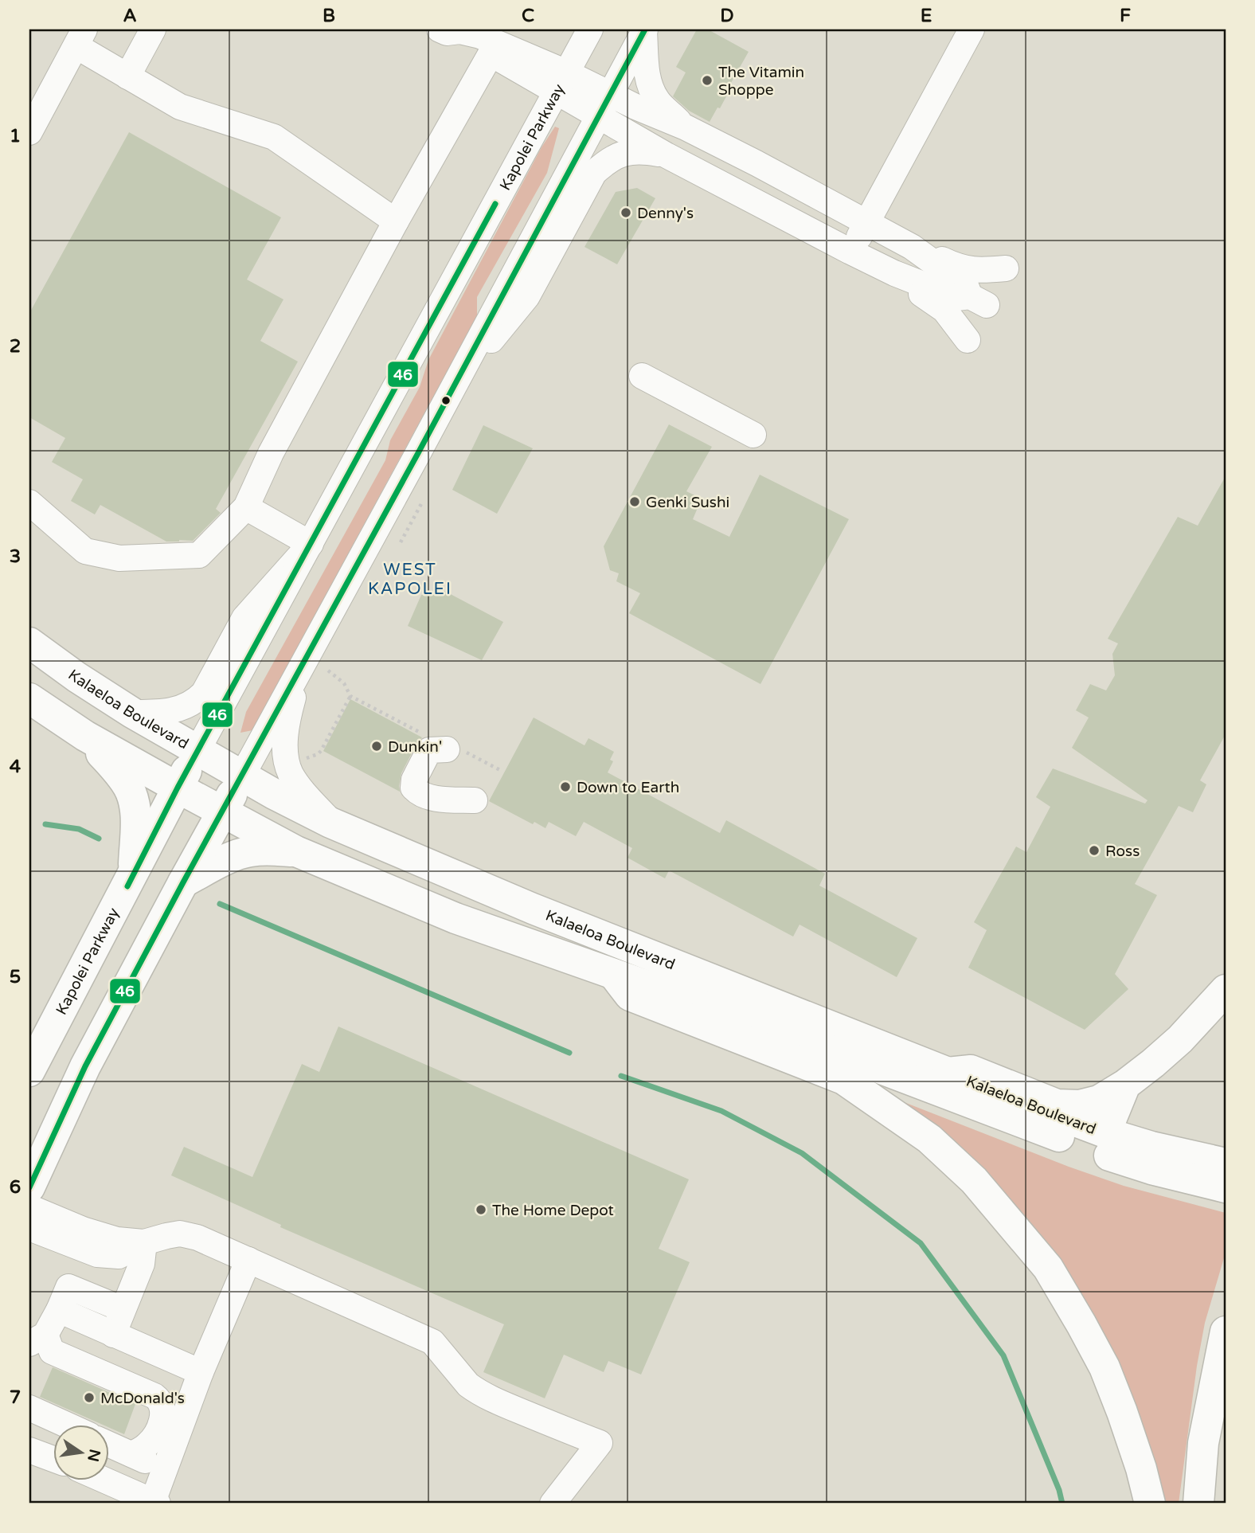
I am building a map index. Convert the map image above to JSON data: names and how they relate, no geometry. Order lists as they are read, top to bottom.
{
  "streets": {
    "main road": ["Kapolei Parkway", "Kalaeloa Boulevard"]
  },
  "crossings": [
    ["Kapolei Parkway", "Kalaeloa Boulevard"]
  ],
  "districts": ["WEST KAPOLEI"],
  "places": [
    "The Vitamin Shoppe",
    "Denny's",
    "Genki Sushi",
    "Dunkin'",
    "Down to Earth",
    "Ross",
    "The Home Depot",
    "McDonald's"
  ],
  "lines": ["transit line 46"],
  "north": "right",
  "grid": {
    "columns": [
      "A",
      "B",
      "C",
      "D",
      "E",
      "F"
    ],
    "rows": [
      "1",
      "2",
      "3",
      "4",
      "5",
      "6",
      "7"
    ]
  }
}
